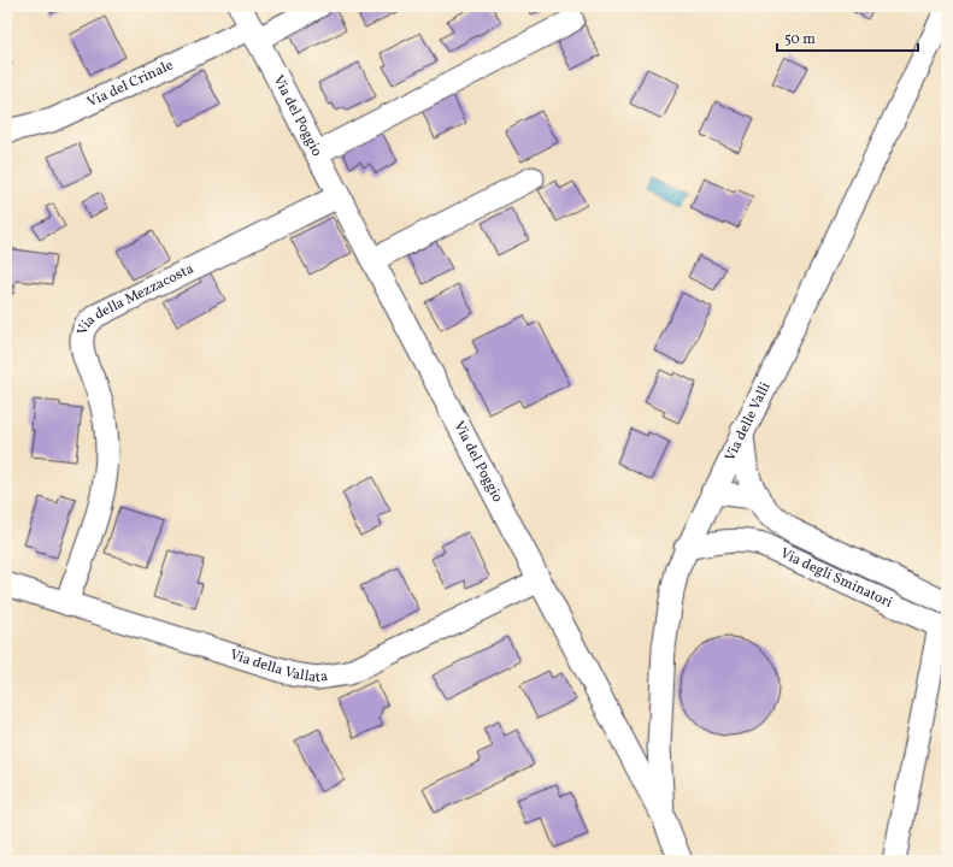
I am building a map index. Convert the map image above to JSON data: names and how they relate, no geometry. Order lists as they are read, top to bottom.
{
  "streets": {
    "street": [
      "Via del Crinale",
      "Via del Poggio",
      "Via della Mezzacosta",
      "Via delle Valli",
      "Via degli Sminatori",
      "Via della Vallata"
    ]
  },
  "crossings": [
    ["Via del Crinale", "Via del Poggio"],
    ["Via del Poggio", "Via della Mezzacosta"],
    ["Via del Poggio", "Via delle Valli"],
    ["Via del Poggio", "Via della Vallata"],
    ["Via della Mezzacosta", "Via della Vallata"],
    ["Via delle Valli", "Via degli Sminatori"]
  ],
  "scale_bar": "50 m"
}
